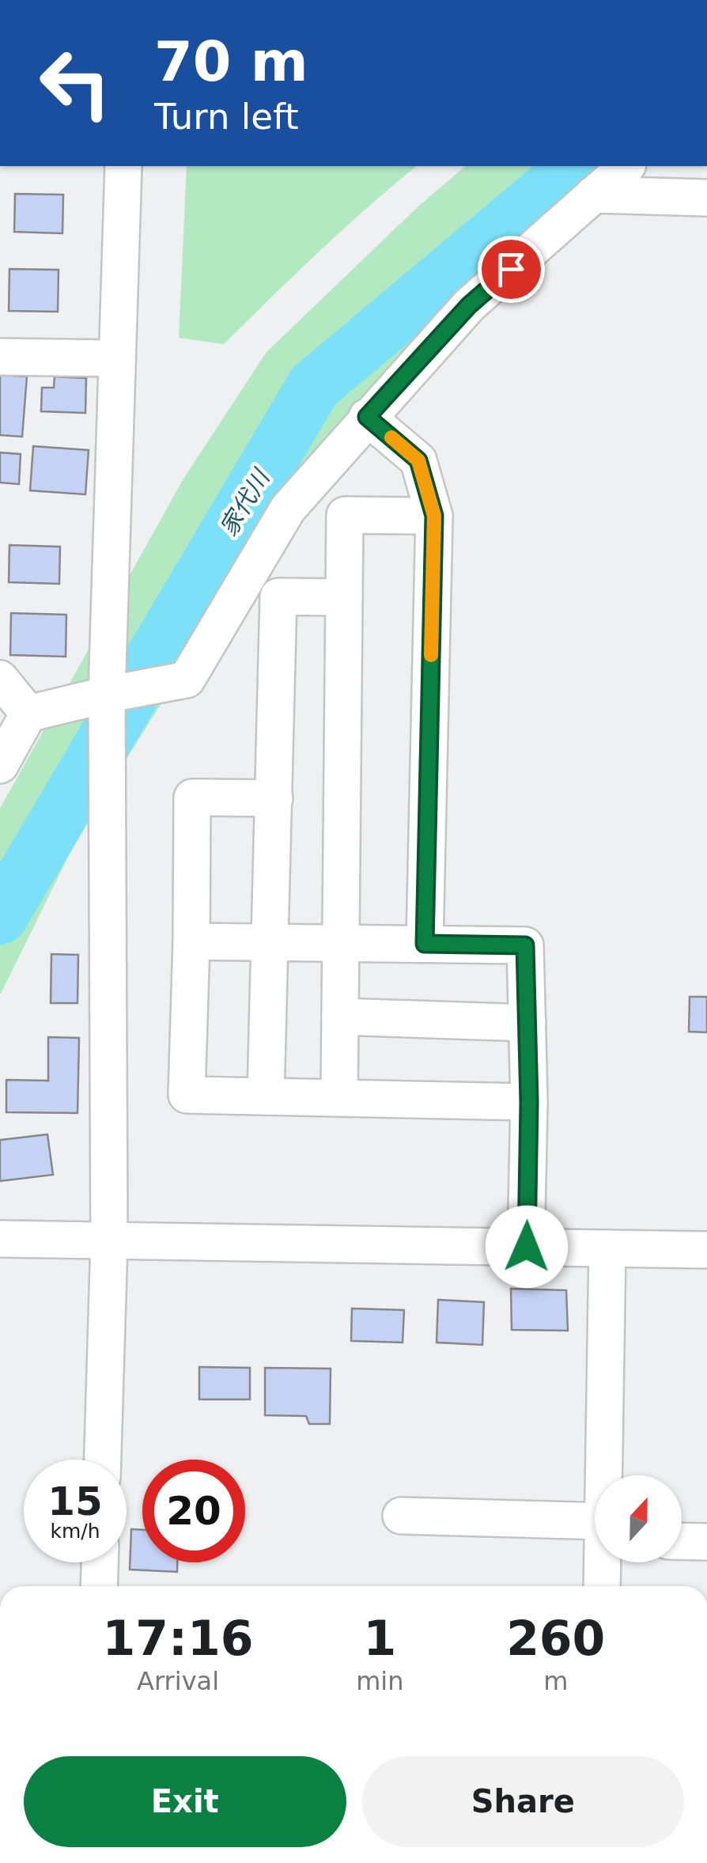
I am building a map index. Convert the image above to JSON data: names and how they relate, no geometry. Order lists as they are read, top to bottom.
{
  "water": ["家代川"],
  "north": "top",
  "page": {
    "turn": ["70 m", "Turn left"],
    "speed": "15 km/h",
    "limit": "20",
    "eta": [
      "17:16",
      "Arrival",
      "1",
      "min",
      "260",
      "m"
    ],
    "buttons": ["Exit", "Share"]
  }
}
